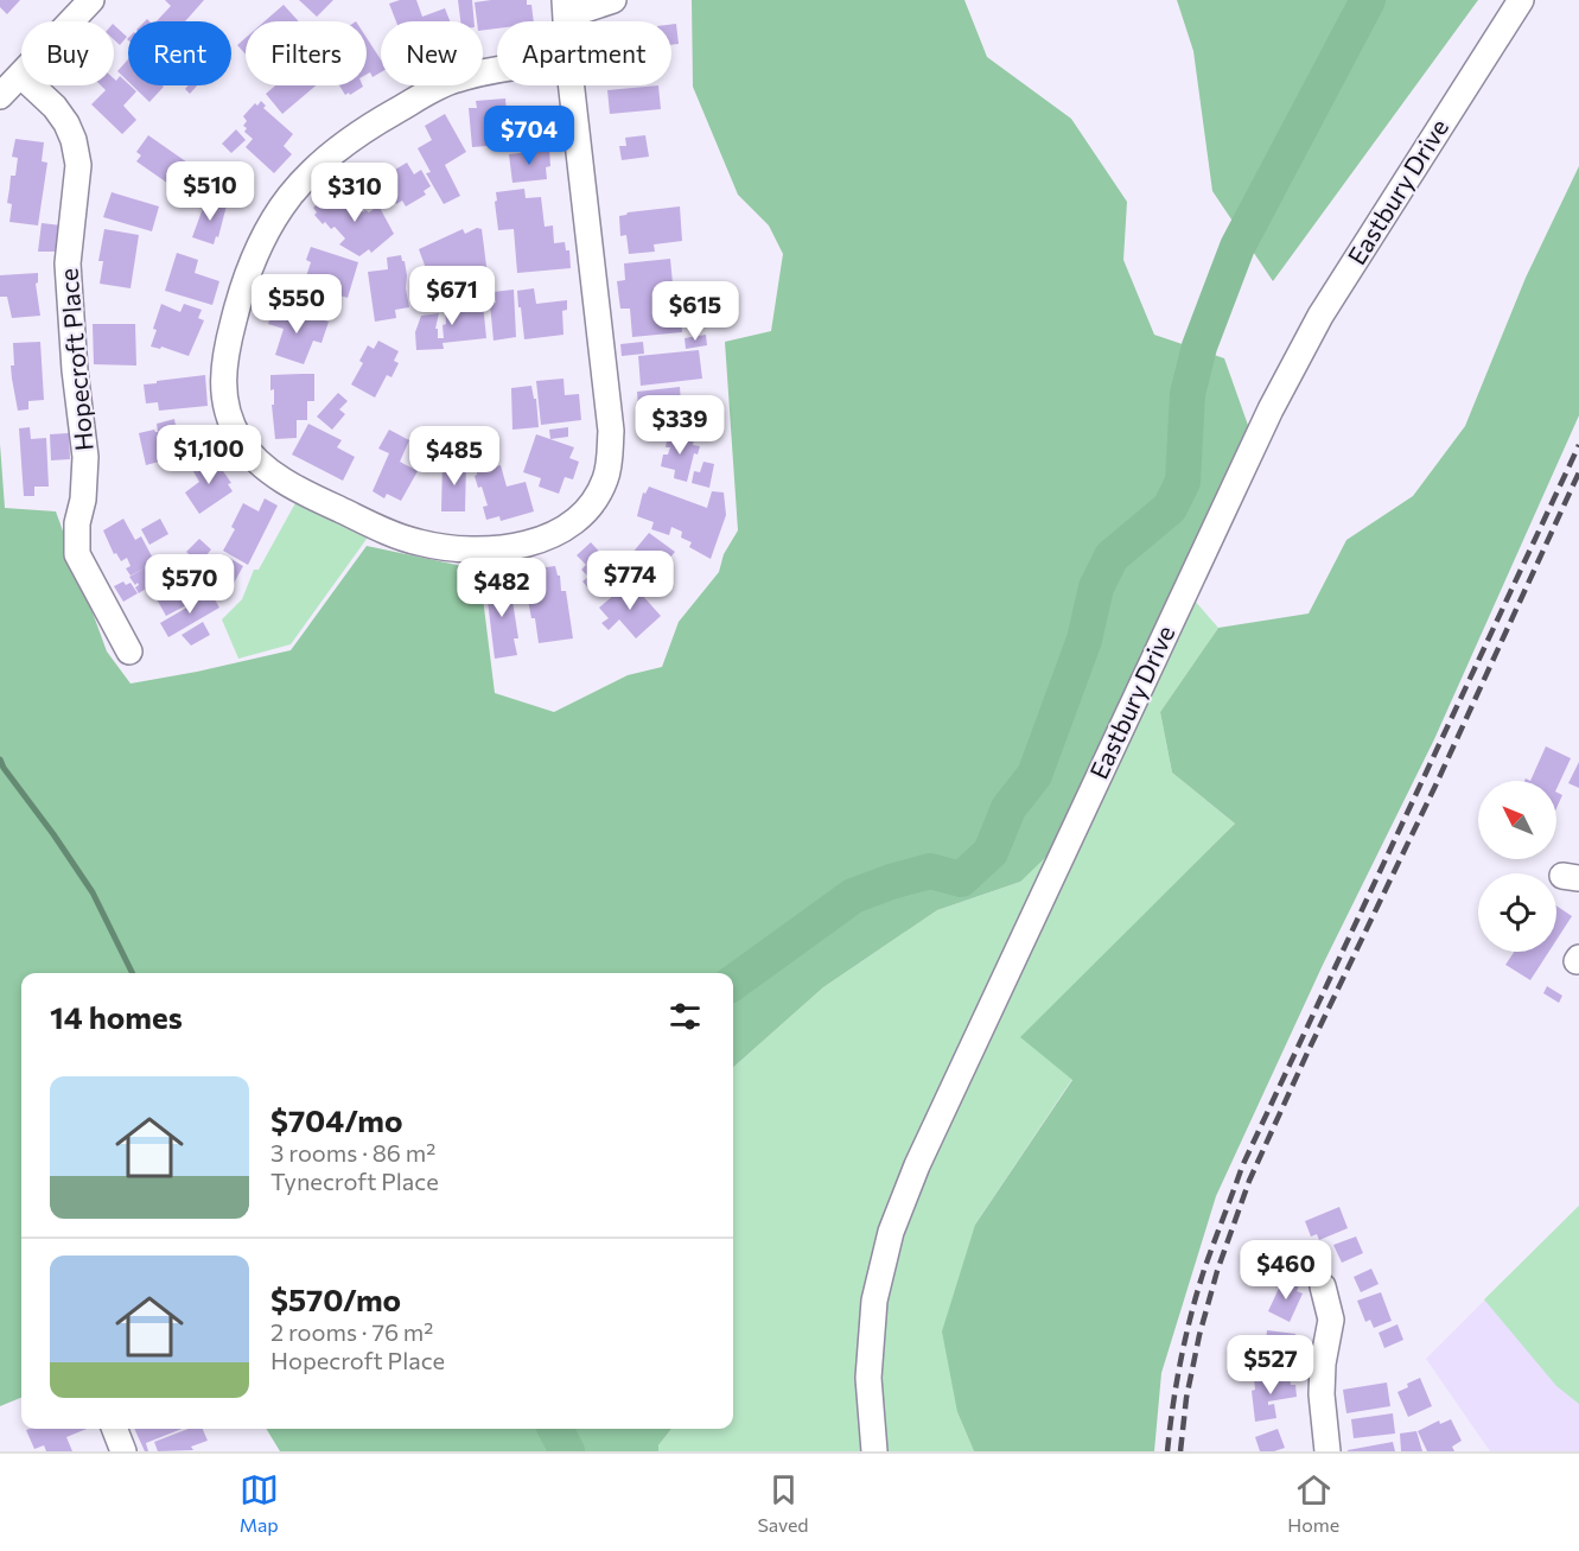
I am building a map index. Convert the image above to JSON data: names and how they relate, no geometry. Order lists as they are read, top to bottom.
{
  "streets": {
    "street": ["Eastbury Drive", "Hopecroft Place"]
  },
  "north": "top left",
  "page": {
    "chip": [
      "Buy",
      "Rent",
      "Filters",
      "New",
      "Apartment"
    ],
    "price": [
      "$704",
      "$510",
      "$310",
      "$671",
      "$550",
      "$615",
      "$339",
      "$1,100",
      "$485",
      "$774",
      "$570",
      "$482",
      "$460",
      "$527"
    ],
    "heading": "14 homes",
    "list": [
      {
        "name": "$704/mo",
        "note": "3 rooms · 86 m² · Tynecroft Place"
      },
      {
        "name": "$570/mo",
        "note": "2 rooms · 76 m² · Hopecroft Place"
      }
    ],
    "tabs": ["Map", "Saved", "Home"]
  }
}
